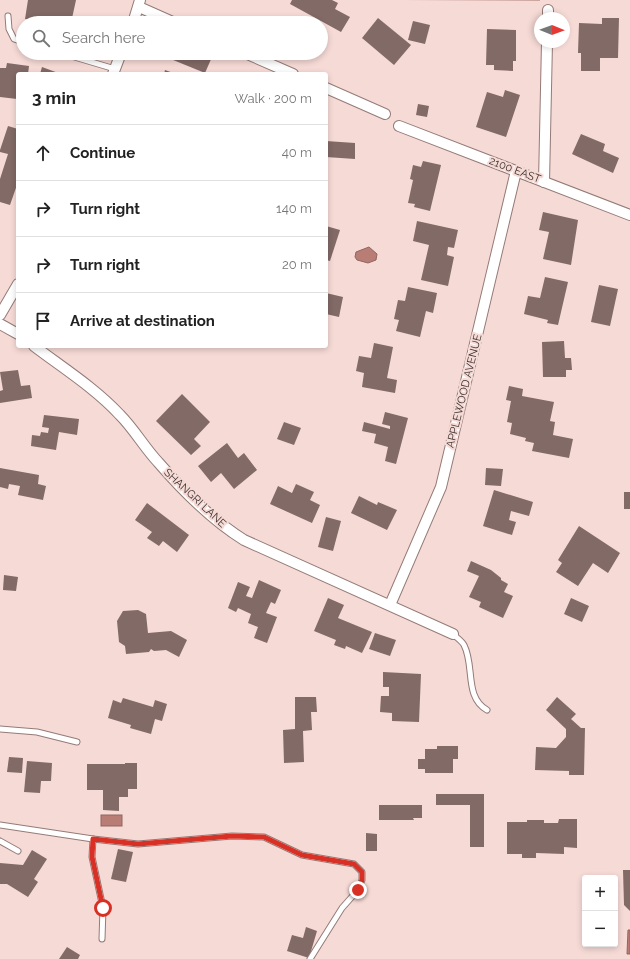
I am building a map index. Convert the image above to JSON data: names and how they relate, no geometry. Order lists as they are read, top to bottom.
{
  "streets": {
    "street": ["2100 EAST", "APPLEWOOD AVENUE", "SHANGRI LANE"]
  },
  "crossings": [
    ["2100 EAST", "APPLEWOOD AVENUE"],
    ["APPLEWOOD AVENUE", "SHANGRI LANE"]
  ],
  "north": "right",
  "page": {
    "search": "Search here",
    "heading": ["3 min", "Walk · 200 m"],
    "list": [
      ["Continue", "40 m"],
      ["Turn right", "140 m"],
      ["Turn right", "20 m"],
      "Arrive at destination"
    ],
    "map_buttons": ["+", "−"]
  }
}
